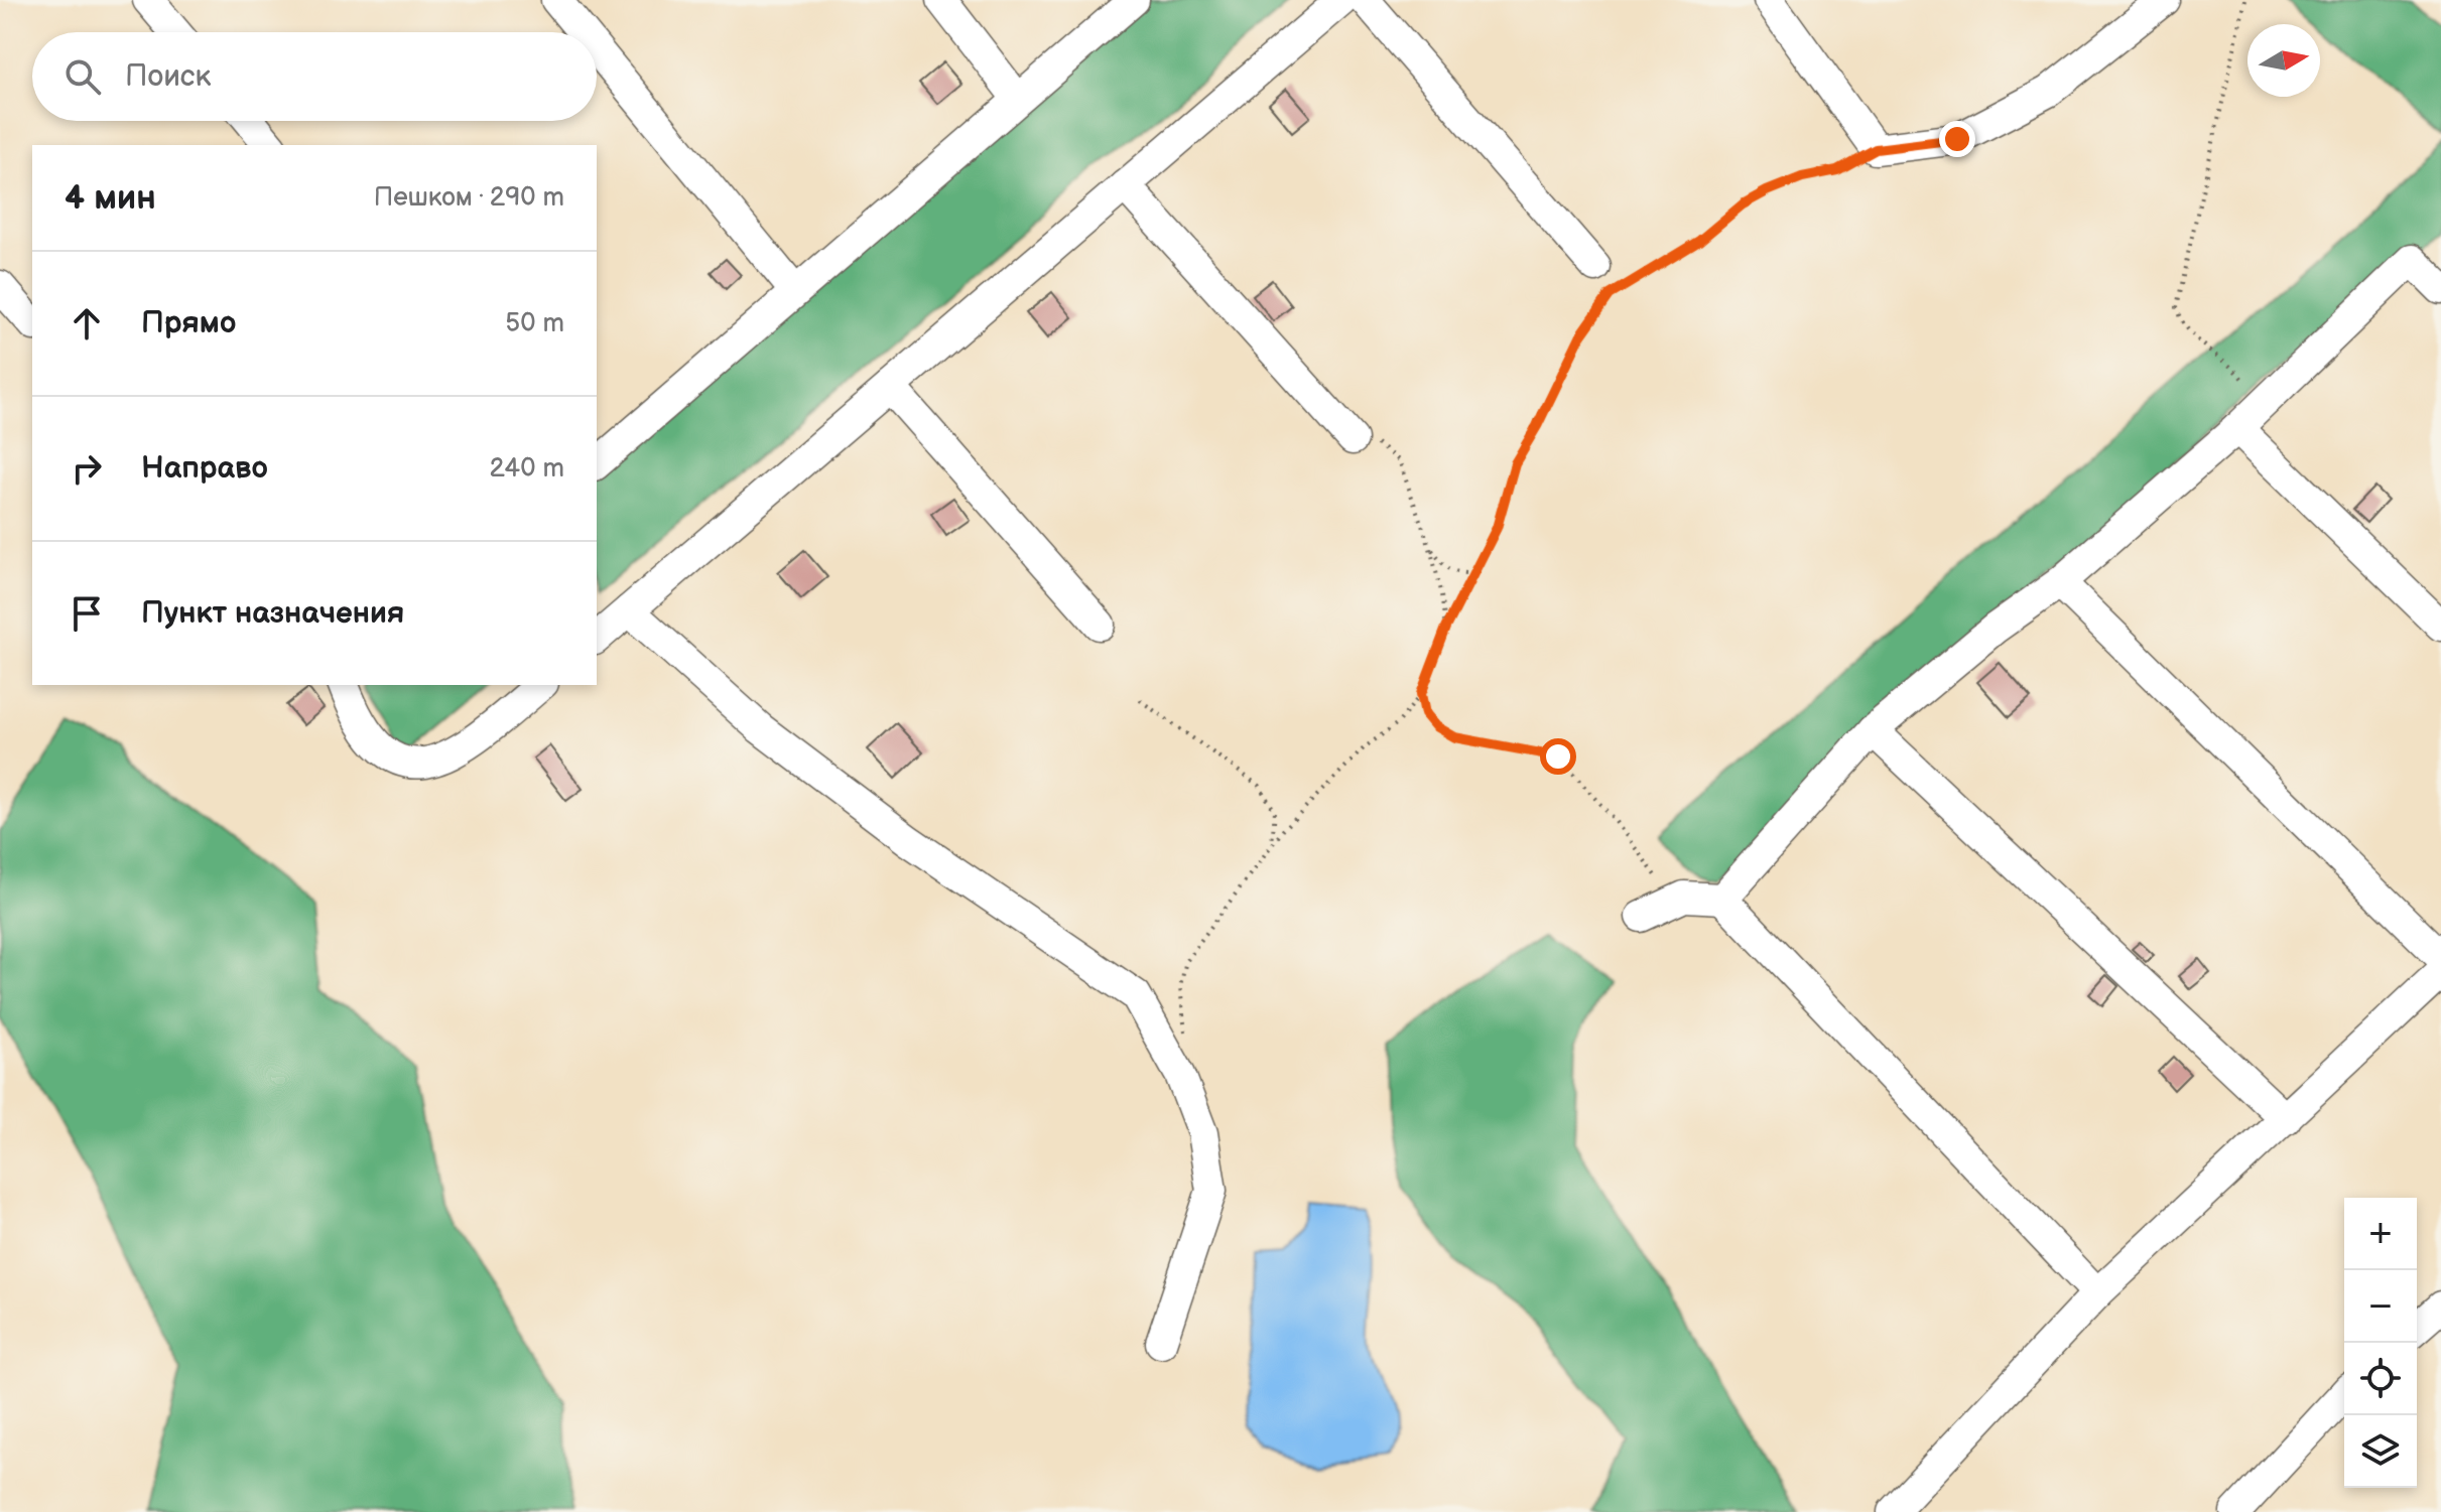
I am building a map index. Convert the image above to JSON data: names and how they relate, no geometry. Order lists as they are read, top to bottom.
{
  "north": "right",
  "page": {
    "search": "Поиск",
    "heading": ["4 мин", "Пешком · 290 m"],
    "list": [
      ["Прямо", "50 m"],
      ["Направо", "240 m"],
      "Пункт назначения"
    ],
    "map_buttons": ["+", "−"]
  }
}
